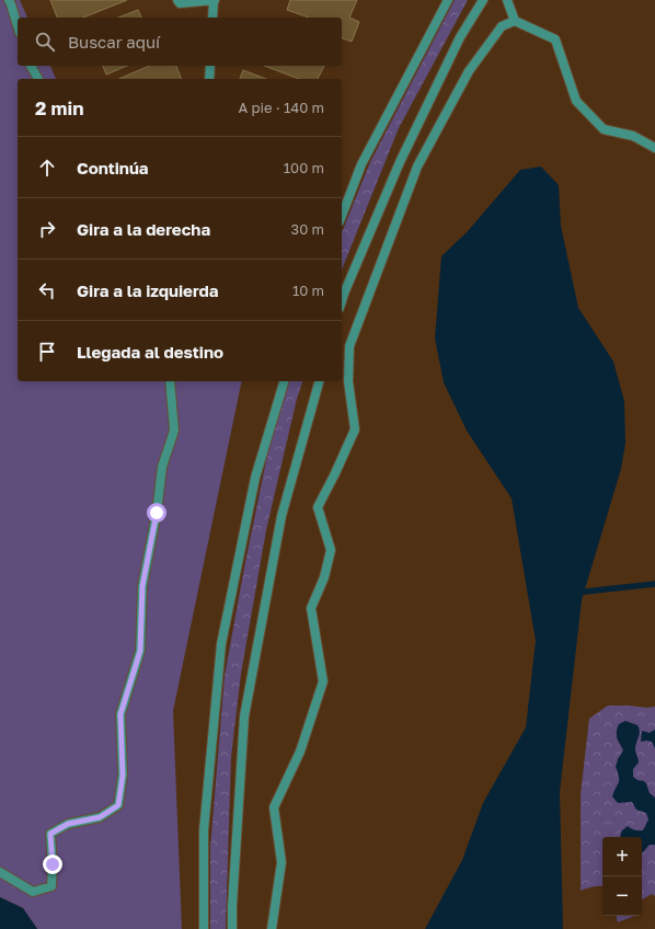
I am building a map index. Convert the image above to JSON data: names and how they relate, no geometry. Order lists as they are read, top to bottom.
{
  "page": {
    "search": "Buscar aquí",
    "heading": ["2 min", "A pie · 140 m"],
    "list": [
      ["Continúa", "100 m"],
      ["Gira a la derecha", "30 m"],
      ["Gira a la izquierda", "10 m"],
      "Llegada al destino"
    ],
    "map_buttons": ["+", "−"]
  }
}
